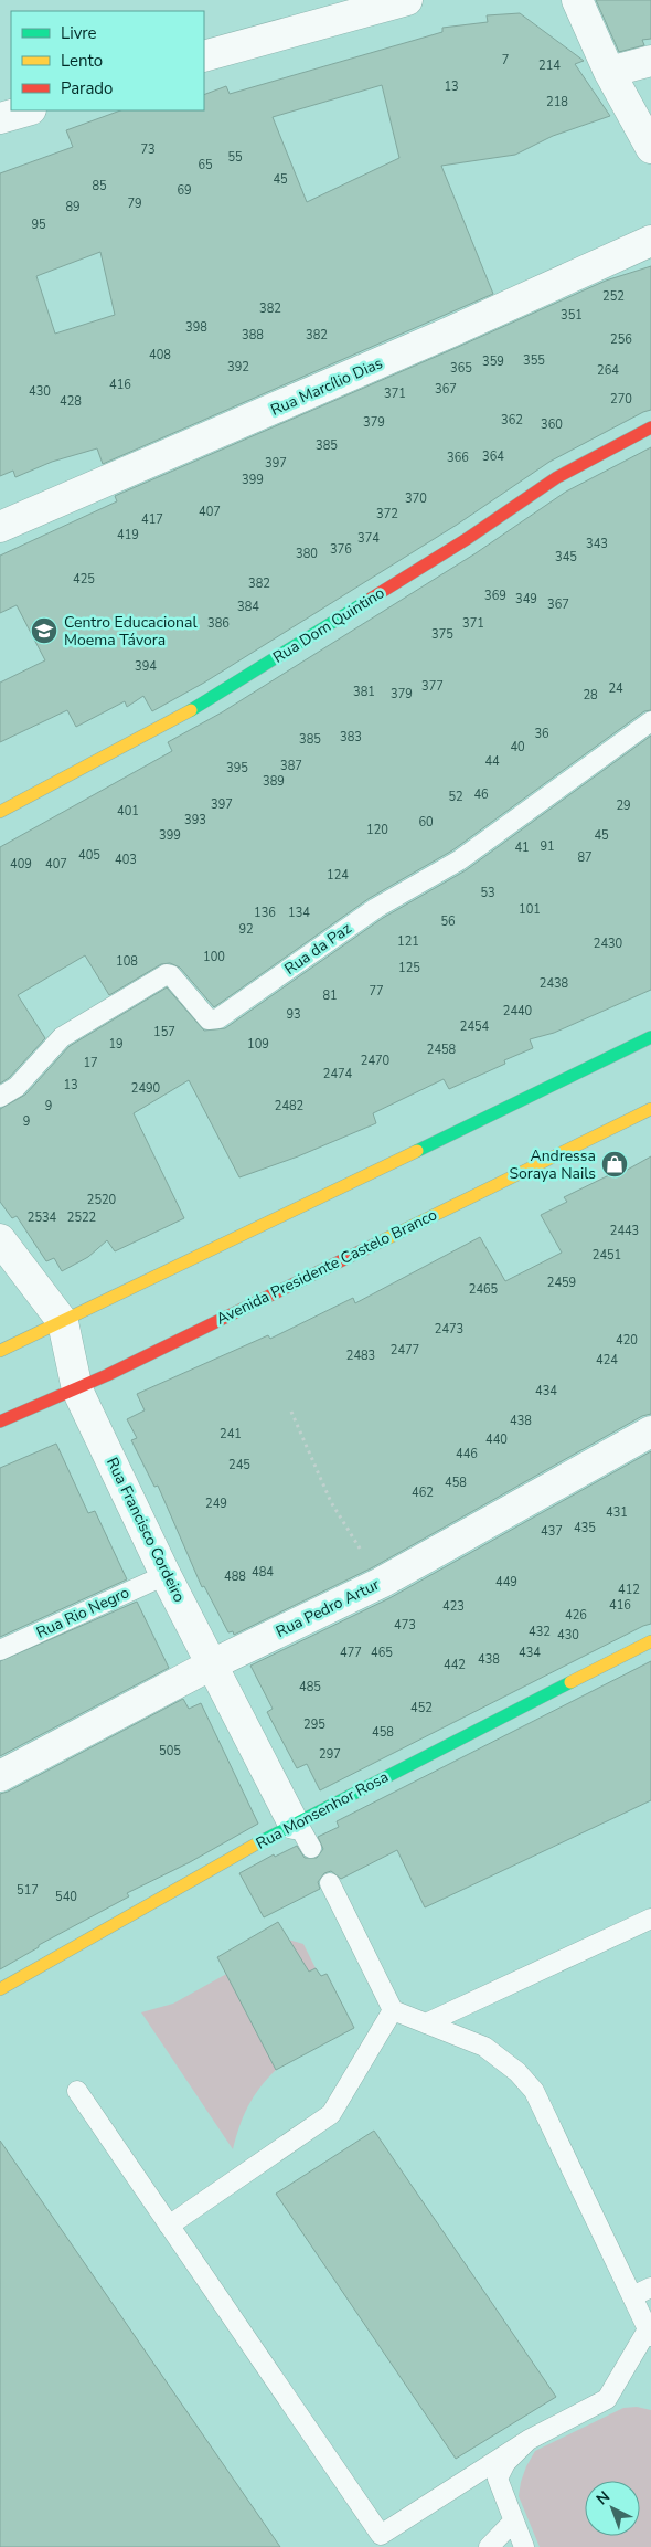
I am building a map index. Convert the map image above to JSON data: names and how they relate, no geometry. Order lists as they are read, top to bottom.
{
  "streets": {
    "street": [
      "Rua Marcílio Dias",
      "Rua Dom Quintino",
      "Avenida Presidente Castelo Branco",
      "Rua Francisco Cordeiro",
      "Rua Pedro Artur",
      "Rua Monsenhor Rosa"
    ],
    "lane": ["Rua da Paz", "Rua Rio Negro"]
  },
  "crossings": [
    ["Avenida Presidente Castelo Branco", "Rua Francisco Cordeiro"],
    ["Rua Francisco Cordeiro", "Rua Pedro Artur"],
    ["Rua Francisco Cordeiro", "Rua Rio Negro"],
    ["Rua Francisco Cordeiro", "Rua Monsenhor Rosa"]
  ],
  "places": {
    "school or university": ["Centro Educacional Moema Távora"],
    "shop": ["Andressa Soraya Nails"]
  },
  "house_numbers": [
    "7",
    "214",
    "13",
    "218",
    "73",
    "55",
    "65",
    "45",
    "85",
    "69",
    "79",
    "89",
    "95",
    "252",
    "382",
    "351",
    "398",
    "388",
    "382",
    "256",
    "408",
    "355",
    "359",
    "392",
    "365",
    "264",
    "416",
    "367",
    "430",
    "371",
    "270",
    "428",
    "362",
    "379",
    "360",
    "385",
    "364",
    "366",
    "397",
    "399",
    "370",
    "407",
    "372",
    "417",
    "419",
    "374",
    "343",
    "376",
    "380",
    "345",
    "425",
    "382",
    "369",
    "349",
    "367",
    "384",
    "386",
    "371",
    "375",
    "394",
    "377",
    "24",
    "381",
    "379",
    "28",
    "36",
    "383",
    "385",
    "40",
    "44",
    "387",
    "395",
    "389",
    "46",
    "52",
    "397",
    "29",
    "401",
    "393",
    "60",
    "120",
    "399",
    "45",
    "91",
    "41",
    "405",
    "87",
    "403",
    "409",
    "407",
    "124",
    "53",
    "101",
    "136",
    "134",
    "56",
    "92",
    "121",
    "2430",
    "100",
    "108",
    "125",
    "2438",
    "77",
    "81",
    "2440",
    "93",
    "2454",
    "157",
    "19",
    "109",
    "2458",
    "2470",
    "17",
    "2474",
    "13",
    "2490",
    "9",
    "2482",
    "9",
    "2520",
    "2534",
    "2522",
    "2443",
    "2451",
    "2459",
    "2465",
    "2473",
    "420",
    "2477",
    "2483",
    "424",
    "434",
    "438",
    "241",
    "440",
    "446",
    "245",
    "458",
    "462",
    "249",
    "431",
    "435",
    "437",
    "484",
    "488",
    "449",
    "412",
    "416",
    "423",
    "426",
    "473",
    "432",
    "430",
    "477",
    "465",
    "434",
    "438",
    "442",
    "485",
    "452",
    "295",
    "458",
    "505",
    "297",
    "517",
    "540"
  ],
  "legend": ["Livre", "Lento", "Parado"],
  "north": "top left"
}
